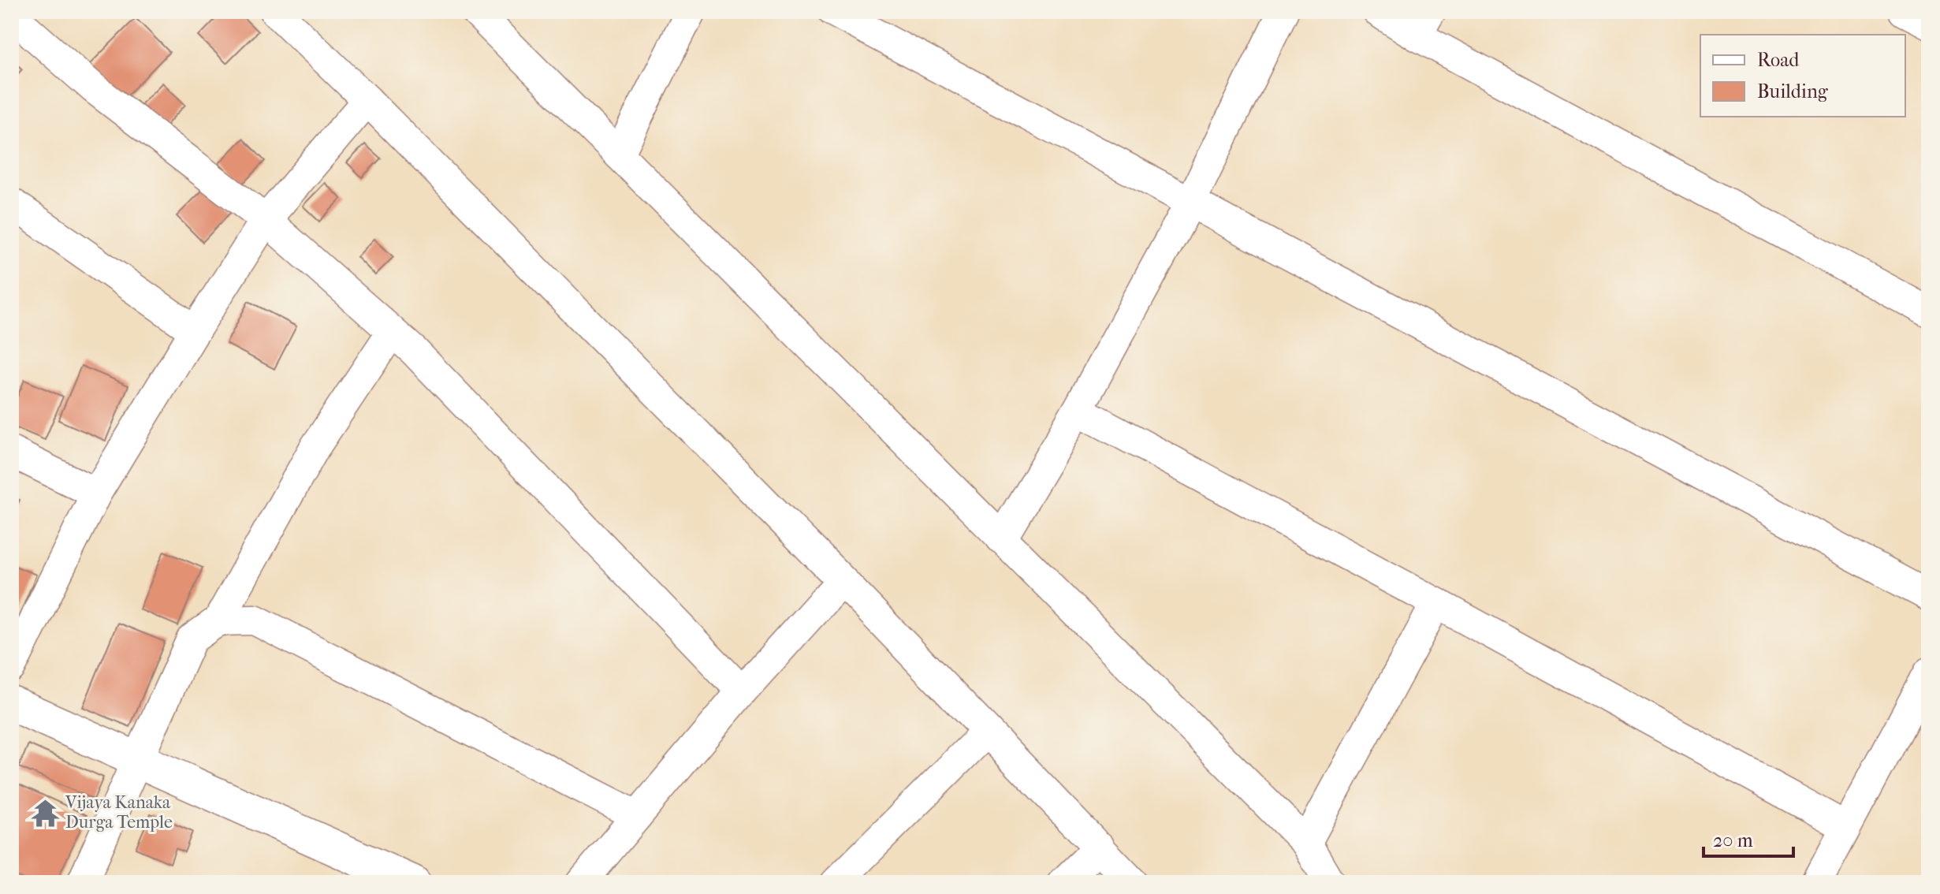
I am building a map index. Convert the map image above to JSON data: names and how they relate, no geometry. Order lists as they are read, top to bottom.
{
  "places": {
    "temple": ["Vijaya Kanaka Durga Temple"]
  },
  "legend": ["Road", "Building"],
  "scale_bar": "20 m"
}
